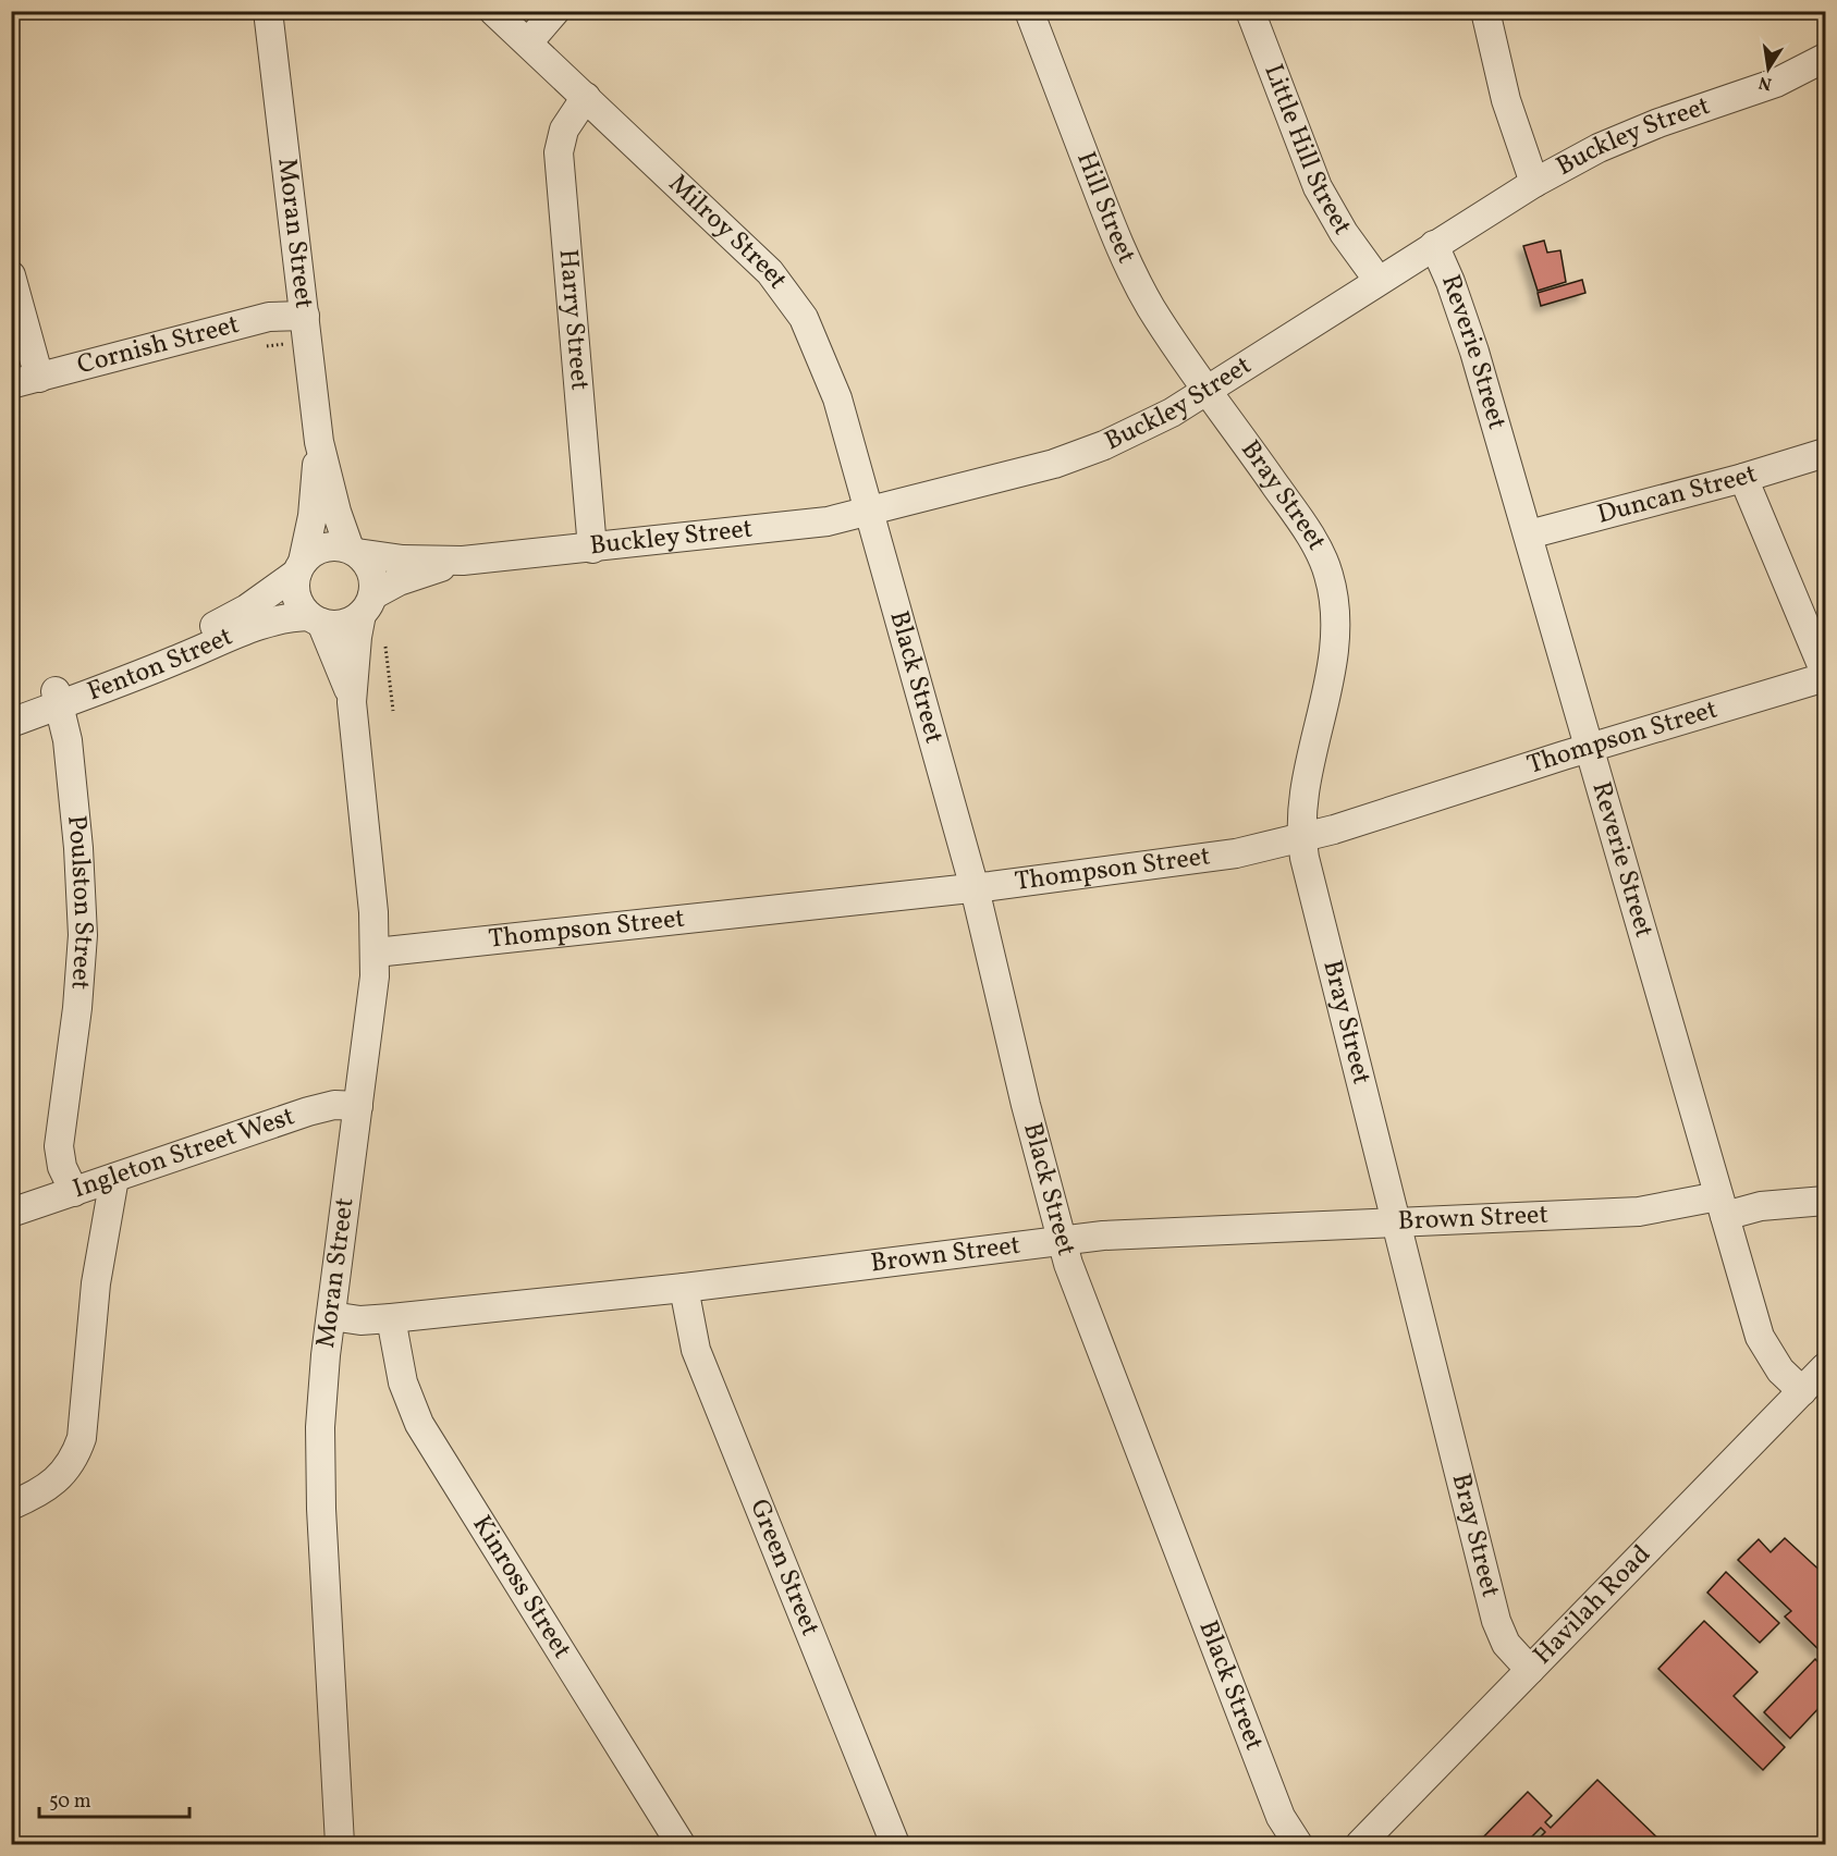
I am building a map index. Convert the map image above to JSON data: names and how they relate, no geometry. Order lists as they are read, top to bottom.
{
  "streets": {
    "street": [
      "Buckley Street",
      "Little Hill Street",
      "Hill Street",
      "Moran Street",
      "Milroy Street",
      "Harry Street",
      "Cornish Street",
      "Reverie Street",
      "Duncan Street",
      "Bray Street",
      "Fenton Street",
      "Black Street",
      "Thompson Street",
      "Poulston Street",
      "Ingleton Street West",
      "Brown Street",
      "Green Street",
      "Kinross Street",
      "Havilah Road"
    ]
  },
  "crossings": [
    ["Buckley Street", "Little Hill Street"],
    ["Buckley Street", "Hill Street"],
    ["Buckley Street", "Moran Street"],
    ["Buckley Street", "Milroy Street"],
    ["Buckley Street", "Harry Street"],
    ["Buckley Street", "Reverie Street"],
    ["Buckley Street", "Bray Street"],
    ["Buckley Street", "Fenton Street"],
    ["Buckley Street", "Black Street"],
    ["Hill Street", "Bray Street"],
    ["Moran Street", "Cornish Street"],
    ["Moran Street", "Fenton Street"],
    ["Moran Street", "Thompson Street"],
    ["Moran Street", "Ingleton Street West"],
    ["Moran Street", "Brown Street"],
    ["Milroy Street", "Harry Street"],
    ["Milroy Street", "Black Street"],
    ["Reverie Street", "Duncan Street"],
    ["Reverie Street", "Thompson Street"],
    ["Reverie Street", "Brown Street"],
    ["Reverie Street", "Havilah Road"],
    ["Bray Street", "Thompson Street"],
    ["Bray Street", "Brown Street"],
    ["Bray Street", "Havilah Road"],
    ["Fenton Street", "Poulston Street"],
    ["Black Street", "Thompson Street"],
    ["Black Street", "Brown Street"],
    ["Poulston Street", "Ingleton Street West"],
    ["Brown Street", "Green Street"],
    ["Brown Street", "Kinross Street"]
  ],
  "scale_bar": "50 m",
  "north": "bottom"
}
